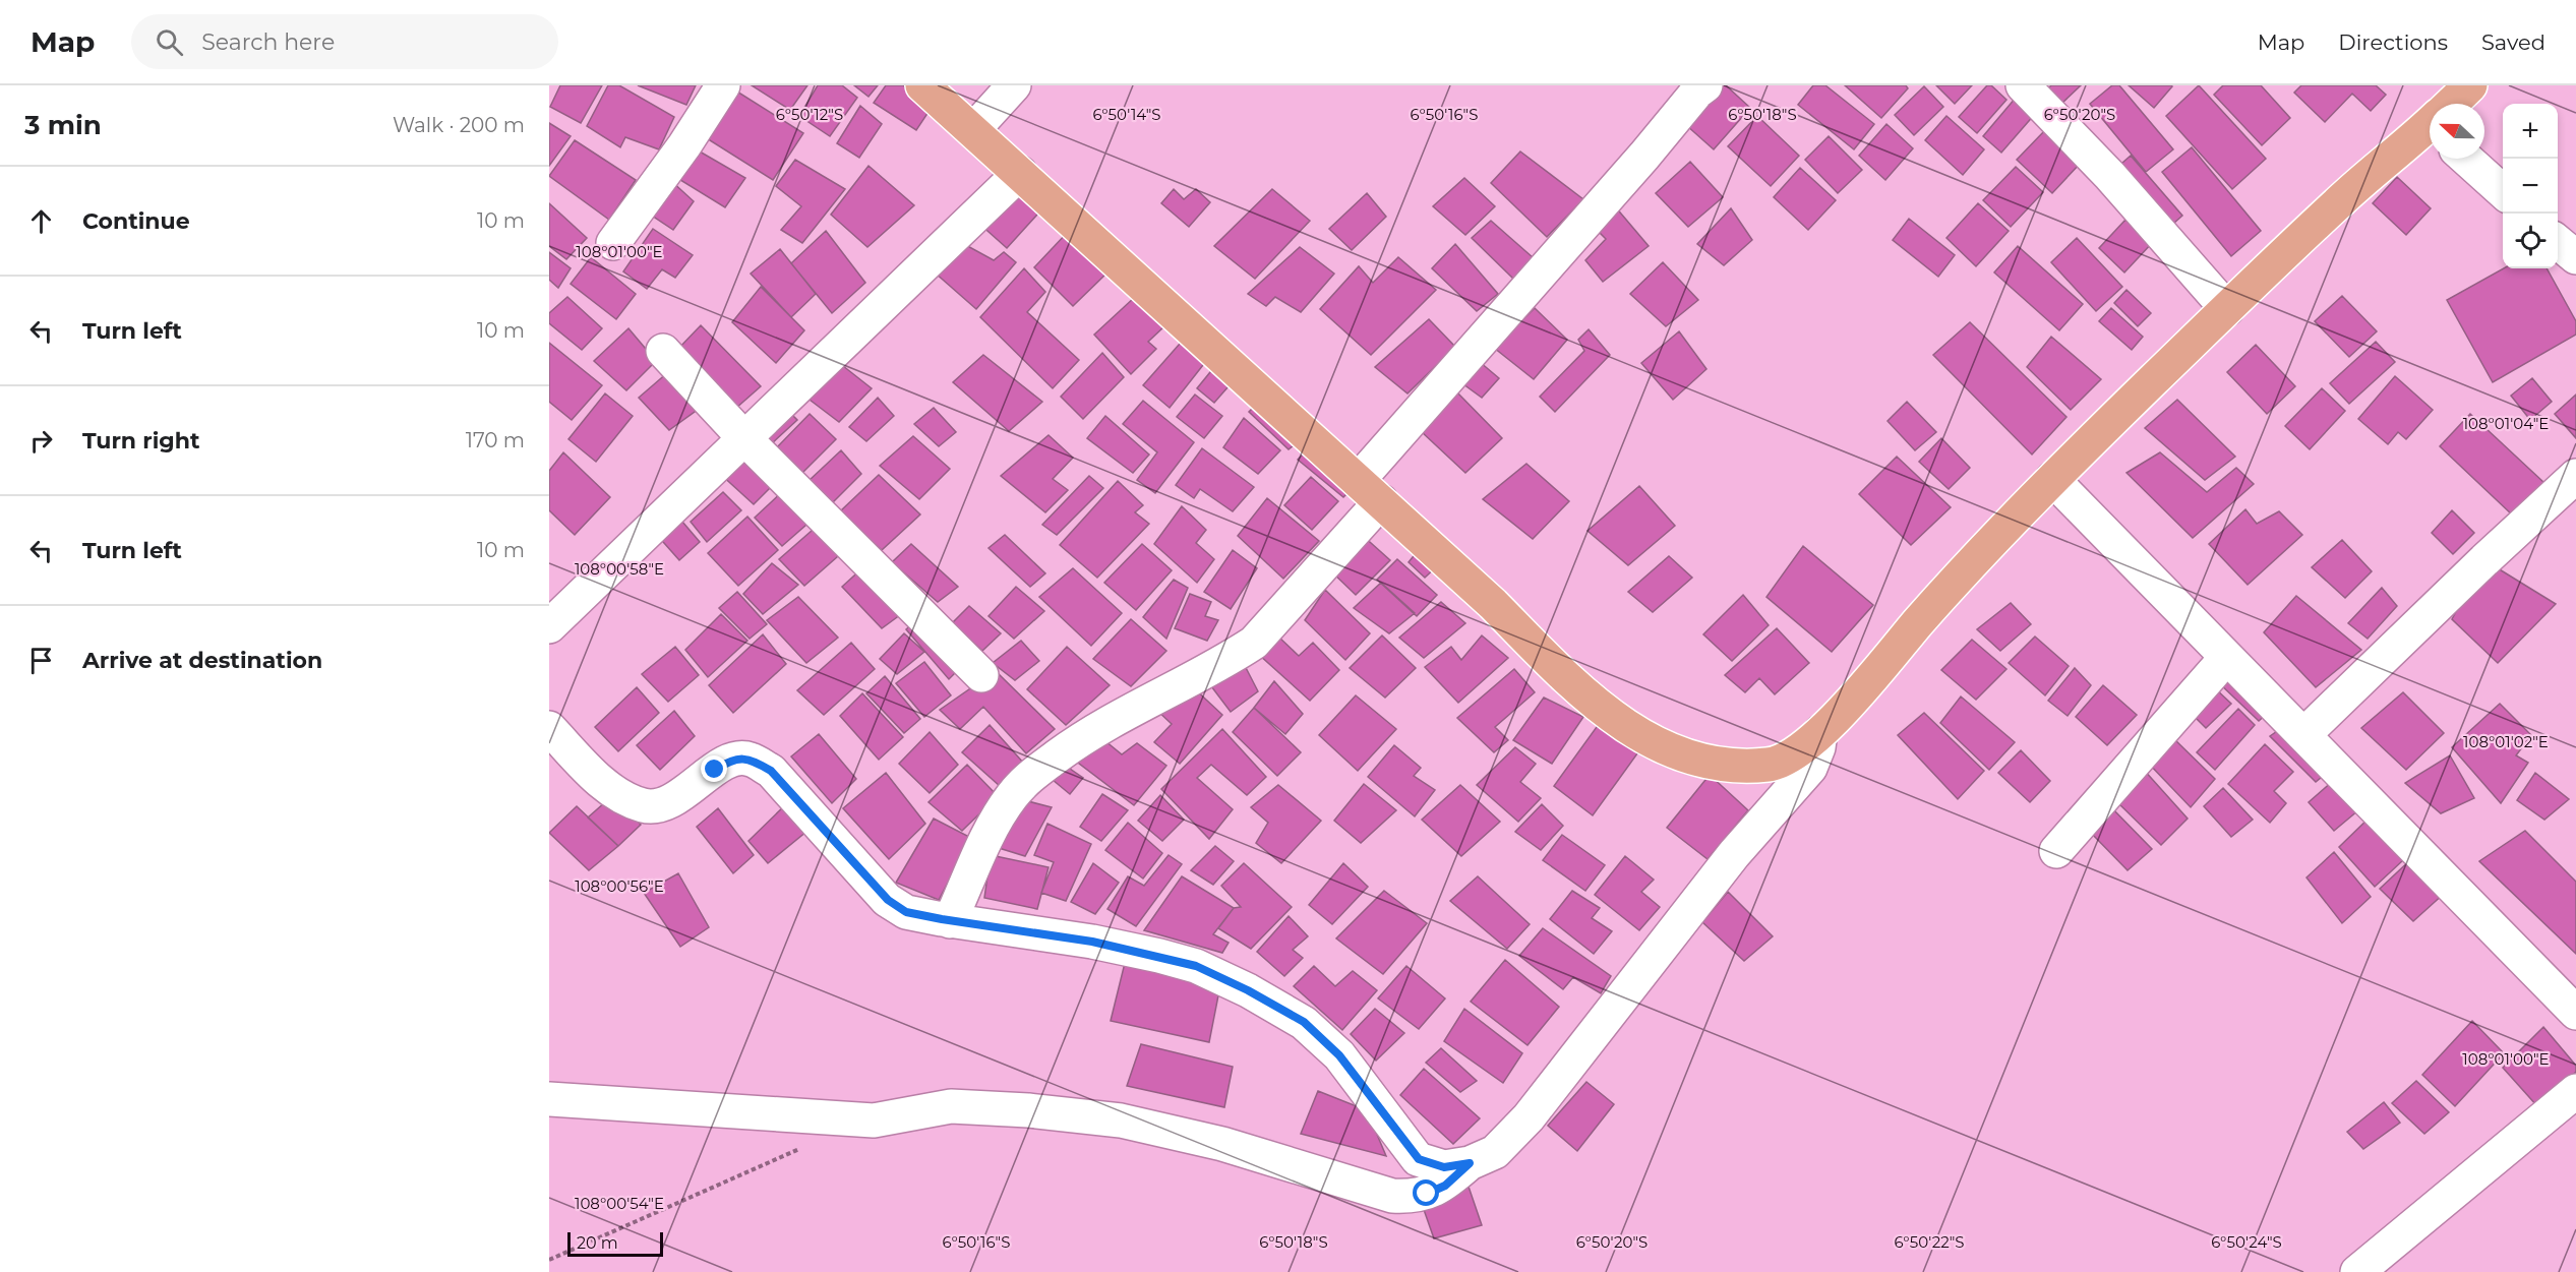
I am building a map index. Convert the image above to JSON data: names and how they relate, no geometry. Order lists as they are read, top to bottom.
{
  "scale_bar": "20 m",
  "north": "left",
  "page": {
    "header": "Map",
    "search": "Search here",
    "nav": ["Map", "Directions", "Saved"],
    "heading": ["3 min", "Walk · 200 m"],
    "map_buttons": ["+", "−"],
    "list": [
      ["Continue", "10 m"],
      ["Turn left", "10 m"],
      ["Turn right", "170 m"],
      ["Turn left", "10 m"],
      "Arrive at destination"
    ],
    "scale": "20 m"
  },
  "coordinates": [
    "6°50'12\"S",
    "6°50'14\"S",
    "6°50'16\"S",
    "6°50'18\"S",
    "6°50'20\"S",
    "108°01'00\"E",
    "108°01'04\"E",
    "108°00'58\"E",
    "108°01'02\"E",
    "108°00'56\"E",
    "108°00'54\"E",
    "6°50'22\"S",
    "6°50'24\"S"
  ]
}
